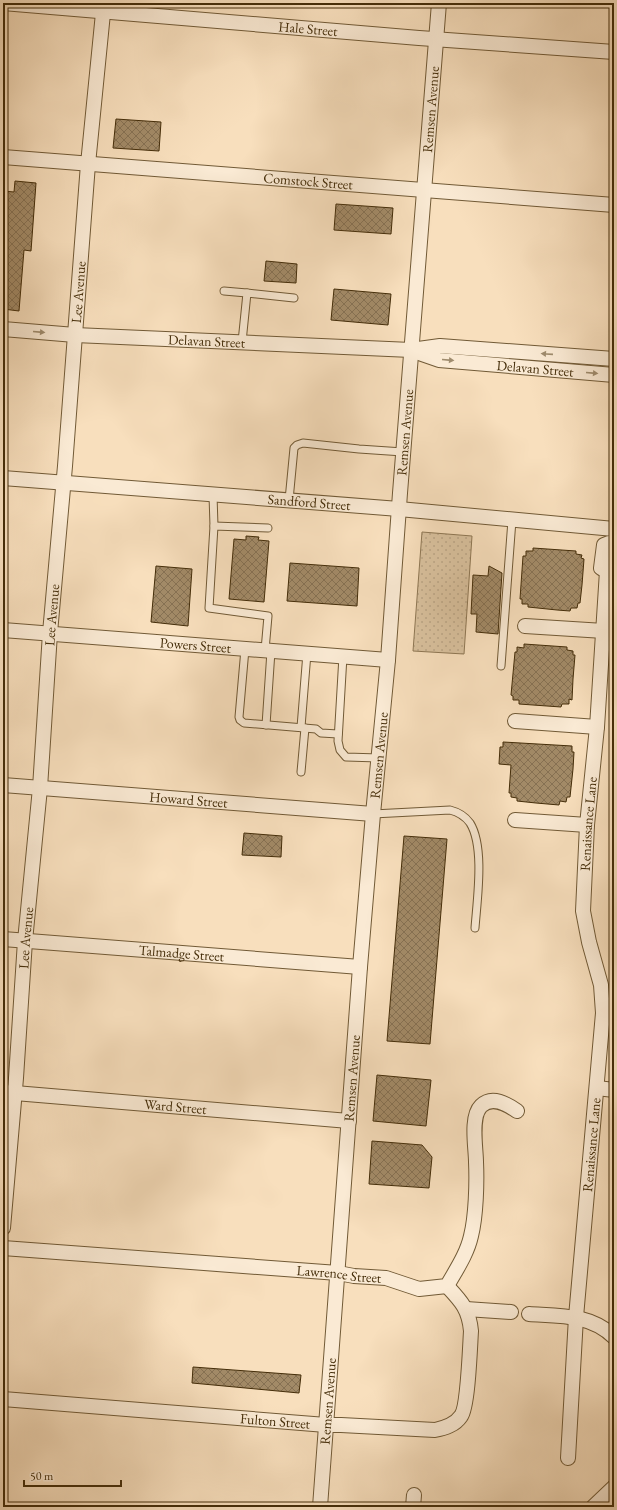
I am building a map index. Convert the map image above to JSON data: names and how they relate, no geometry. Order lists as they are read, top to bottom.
{
  "streets": {
    "street": [
      "Hale Street",
      "Remsen Avenue",
      "Comstock Street",
      "Lee Avenue",
      "Delavan Street",
      "Sandford Street",
      "Powers Street",
      "Howard Street",
      "Renaissance Lane",
      "Talmadge Street",
      "Ward Street",
      "Lawrence Street",
      "Fulton Street"
    ]
  },
  "crossings": [
    ["Hale Street", "Remsen Avenue"],
    ["Hale Street", "Lee Avenue"],
    ["Remsen Avenue", "Comstock Street"],
    ["Remsen Avenue", "Delavan Street"],
    ["Remsen Avenue", "Sandford Street"],
    ["Remsen Avenue", "Powers Street"],
    ["Remsen Avenue", "Howard Street"],
    ["Remsen Avenue", "Talmadge Street"],
    ["Remsen Avenue", "Ward Street"],
    ["Remsen Avenue", "Lawrence Street"],
    ["Remsen Avenue", "Fulton Street"],
    ["Comstock Street", "Lee Avenue"],
    ["Lee Avenue", "Delavan Street"],
    ["Lee Avenue", "Sandford Street"],
    ["Lee Avenue", "Powers Street"],
    ["Lee Avenue", "Howard Street"],
    ["Lee Avenue", "Talmadge Street"],
    ["Lee Avenue", "Ward Street"],
    ["Sandford Street", "Renaissance Lane"]
  ],
  "scale_bar": "50 m"
}
